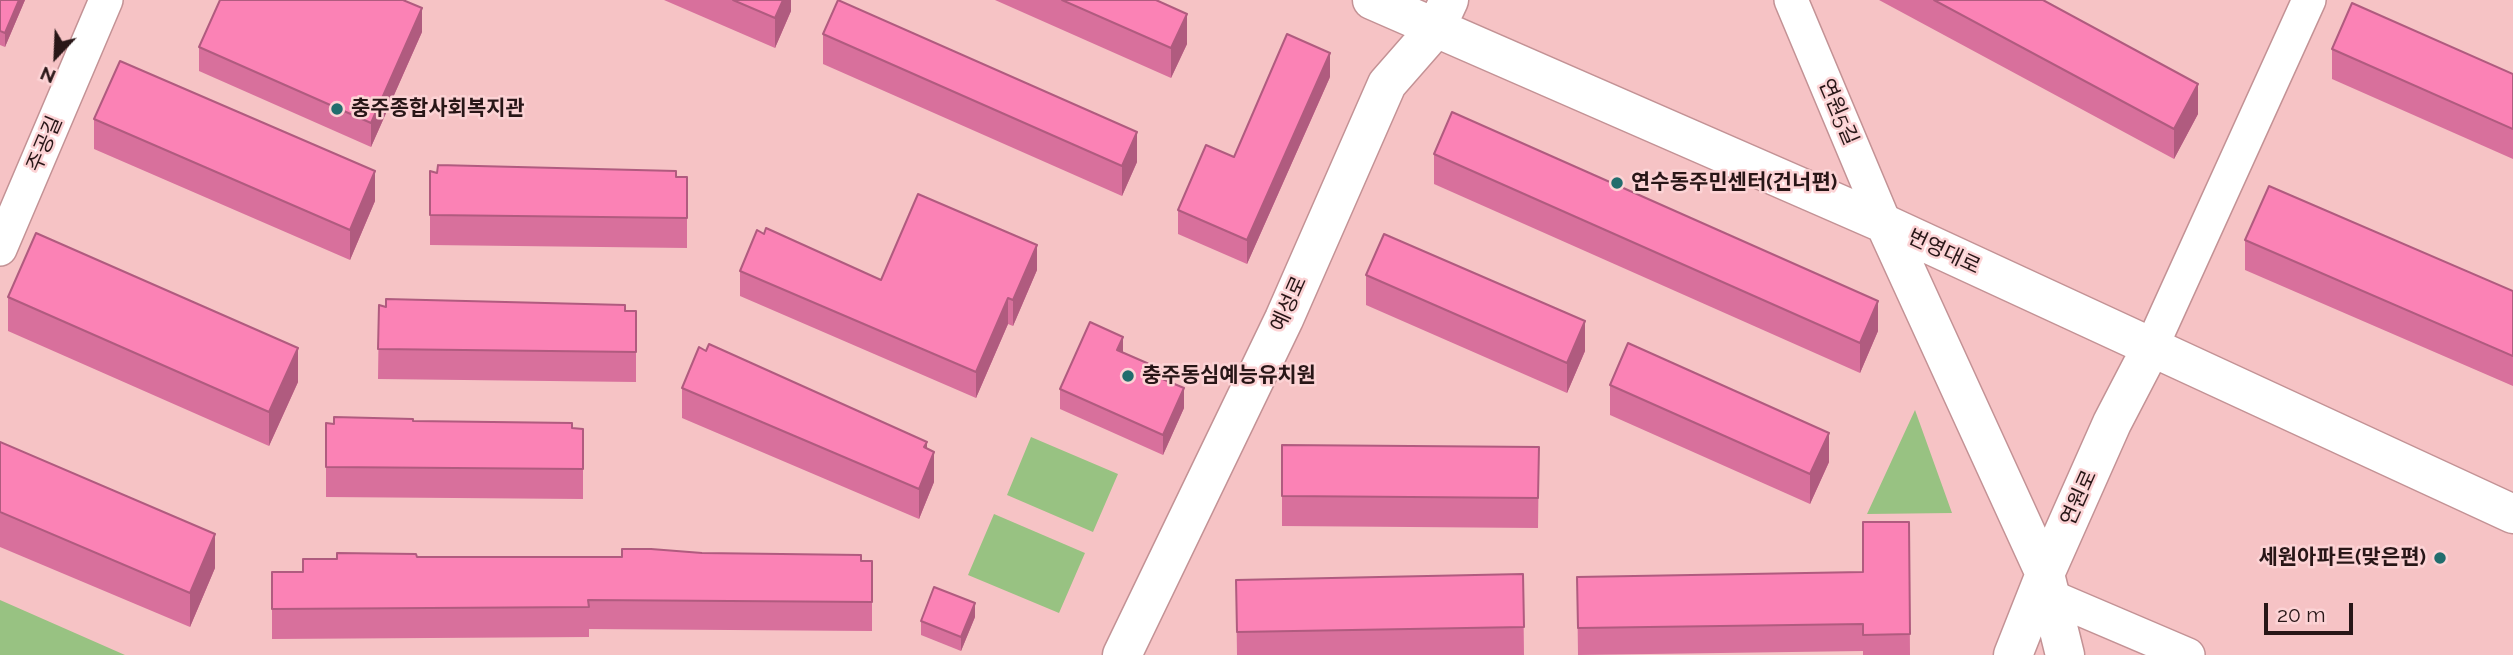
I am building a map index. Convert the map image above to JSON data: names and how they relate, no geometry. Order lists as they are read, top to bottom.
{
  "streets": {
    "street": [
      "연원5길",
      "주공길",
      "번영대로",
      "예성로",
      "연원로"
    ]
  },
  "crossings": [
    ["연원5길", "번영대로"],
    ["번영대로", "예성로"],
    ["번영대로", "연원로"]
  ],
  "places": [
    "충주종합사회복지관",
    "연수동주민센터(건너편)",
    "충주동심예능유치원",
    "세원아파트(맞은편)"
  ],
  "scale_bar": "20 m",
  "north": "bottom left"
}
